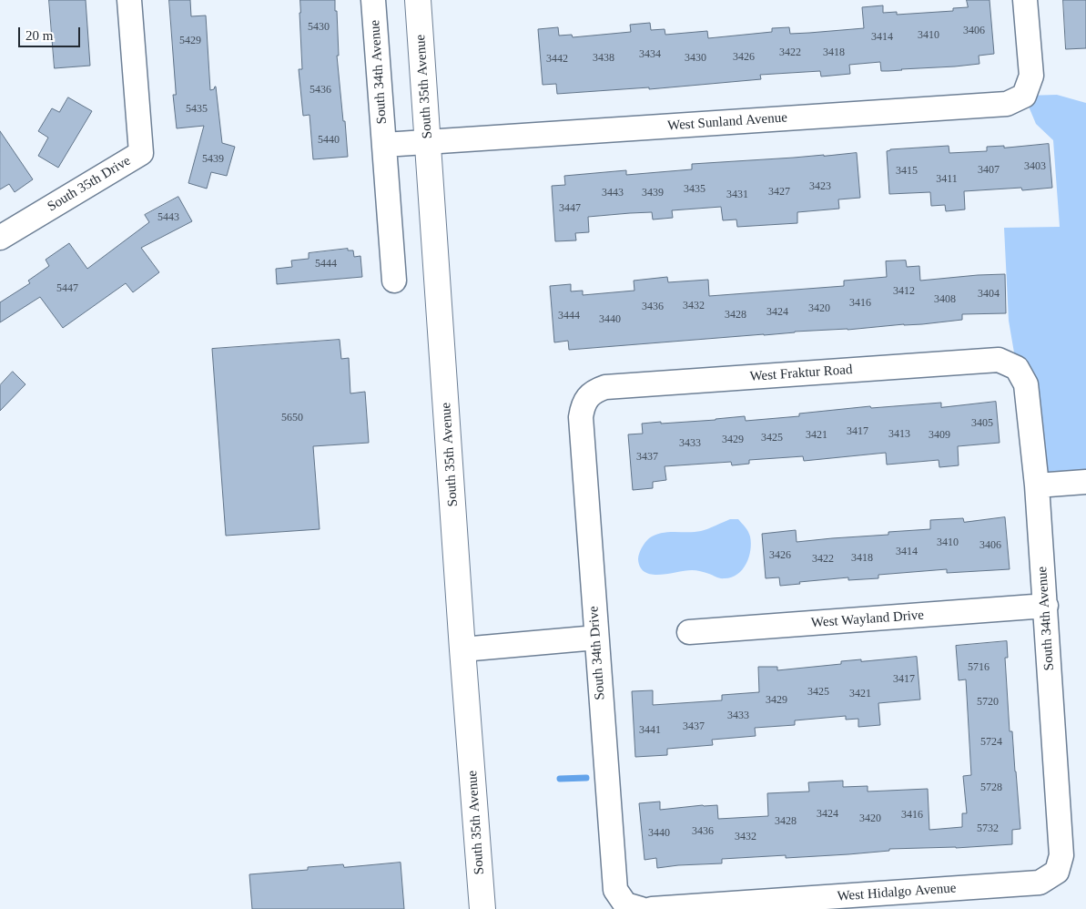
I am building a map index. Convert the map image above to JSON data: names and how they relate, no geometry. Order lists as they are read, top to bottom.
{
  "streets": {
    "main road": ["South 35th Avenue"],
    "street": [
      "South 34th Avenue",
      "West Sunland Avenue",
      "South 35th Drive",
      "West Fraktur Road",
      "West Wayland Drive",
      "South 34th Drive",
      "West Hidalgo Avenue"
    ]
  },
  "crossings": [
    ["South 34th Avenue", "South 35th Avenue"],
    ["South 34th Avenue", "West Sunland Avenue"],
    ["South 34th Avenue", "West Fraktur Road"],
    ["South 34th Avenue", "West Wayland Drive"],
    ["South 34th Avenue", "West Hidalgo Avenue"],
    ["South 35th Avenue", "West Sunland Avenue"],
    ["West Fraktur Road", "South 34th Drive"]
  ],
  "house_numbers": [
    "5430",
    "3406",
    "3410",
    "3414",
    "5429",
    "3422",
    "3418",
    "3434",
    "3426",
    "3438",
    "3430",
    "3442",
    "5436",
    "5435",
    "5440",
    "5439",
    "3403",
    "3407",
    "3415",
    "3411",
    "3423",
    "3435",
    "3427",
    "3443",
    "3439",
    "3431",
    "3447",
    "5443",
    "5444",
    "5447",
    "3412",
    "3404",
    "3408",
    "3416",
    "3432",
    "3436",
    "3420",
    "3424",
    "3428",
    "3444",
    "3440",
    "5650",
    "3405",
    "3417",
    "3413",
    "3421",
    "3409",
    "3425",
    "3429",
    "3433",
    "3437",
    "3410",
    "3406",
    "3414",
    "3426",
    "3418",
    "3422",
    "5716",
    "3417",
    "3425",
    "3421",
    "3429",
    "5720",
    "3433",
    "3437",
    "3441",
    "5724",
    "5728",
    "3424",
    "3416",
    "3420",
    "3428",
    "5732",
    "3436",
    "3440",
    "3432"
  ],
  "scale_bar": "20 m"
}
